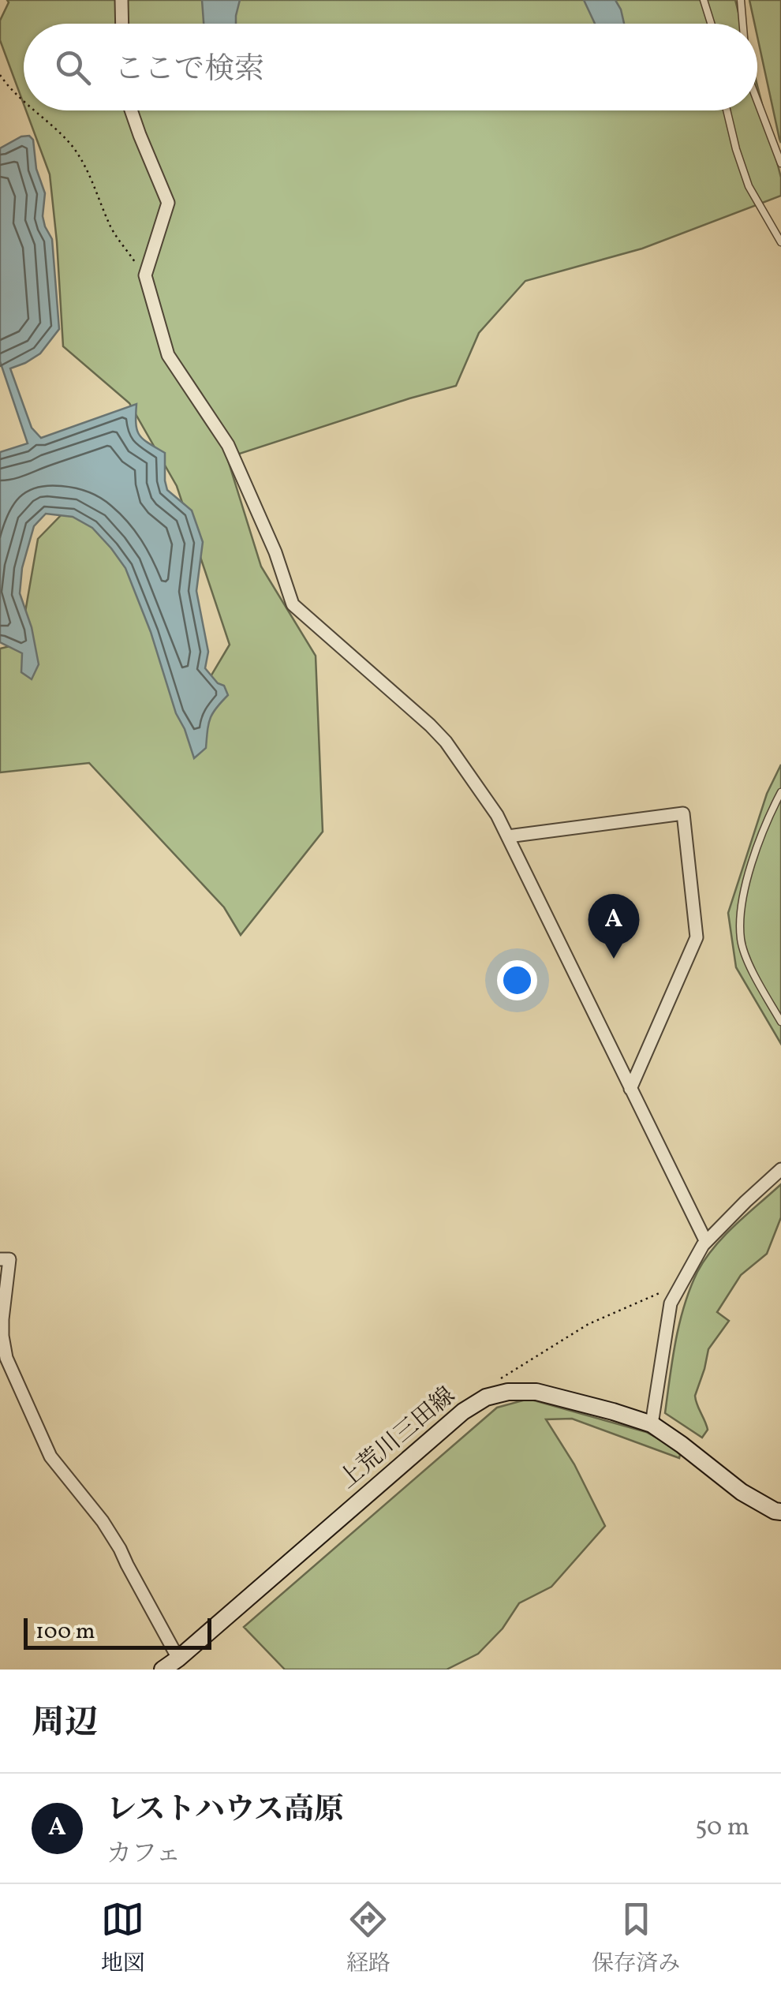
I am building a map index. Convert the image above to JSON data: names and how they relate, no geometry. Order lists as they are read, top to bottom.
{
  "streets": {
    "main road": ["上荒川三田線"]
  },
  "scale_bar": "100 m",
  "page": {
    "search": "ここで検索",
    "pins": "A",
    "scale": "100 m",
    "heading": "周辺",
    "list": [
      {
        "mark": "A",
        "name": "レストハウス高原",
        "note": "カフェ",
        "value": "50 m"
      }
    ],
    "nav": ["地図", "経路", "保存済み"]
  }
}
